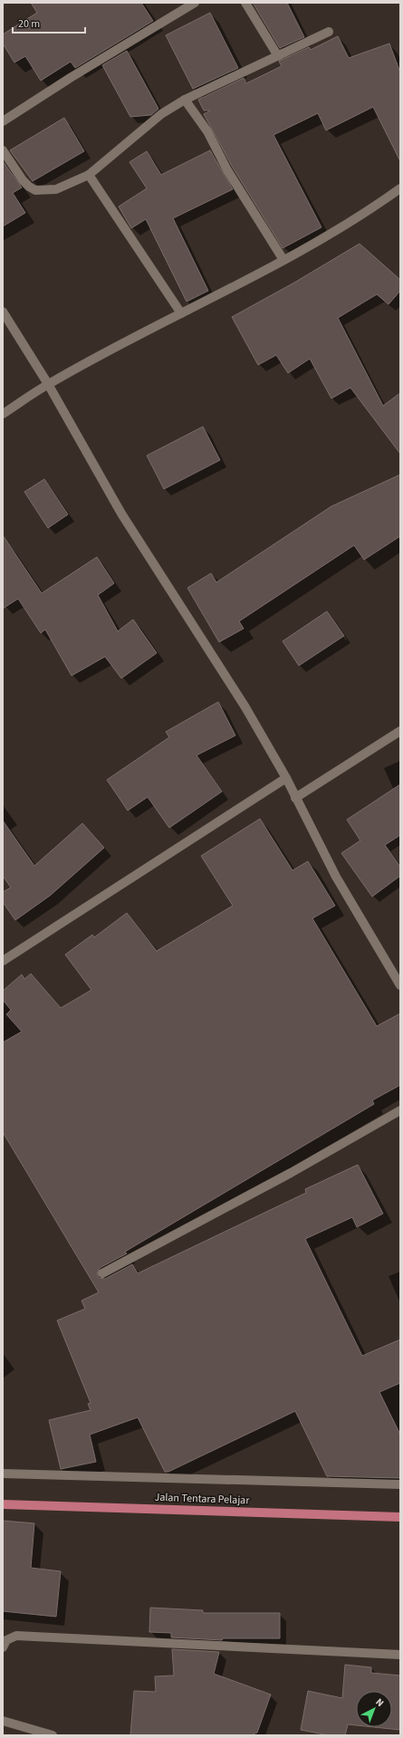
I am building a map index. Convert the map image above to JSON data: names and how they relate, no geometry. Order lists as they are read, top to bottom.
{
  "streets": {
    "main road": ["Jalan Tentara Pelajar"]
  },
  "scale_bar": "20 m",
  "north": "top right"
}
